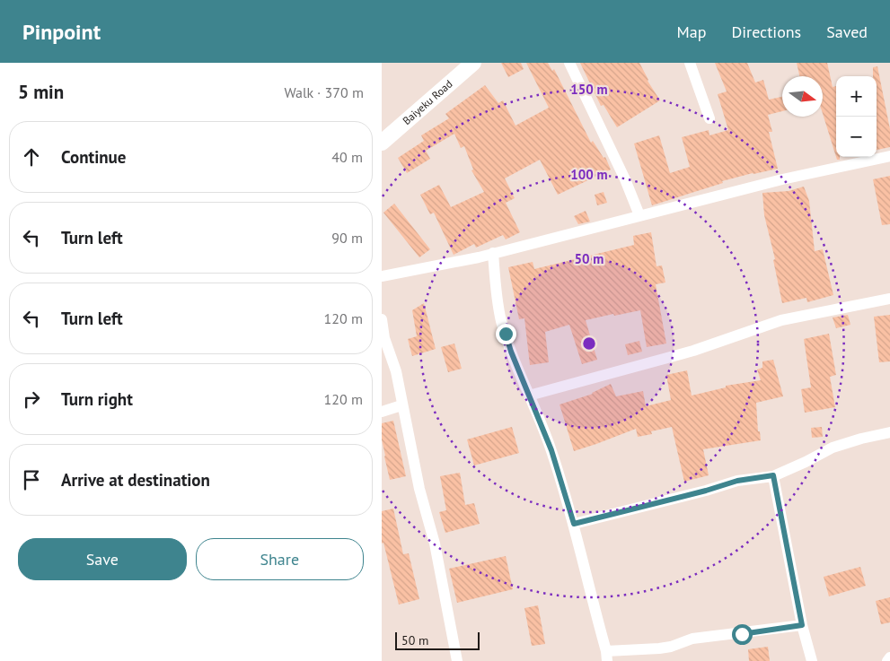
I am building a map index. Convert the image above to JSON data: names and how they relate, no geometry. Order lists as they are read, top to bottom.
{
  "streets": {
    "main road": ["Baiyeku Road"]
  },
  "scale_bar": "50 m",
  "north": "right",
  "page": {
    "header": "Pinpoint",
    "nav": ["Map", "Directions", "Saved"],
    "heading": ["5 min", "Walk · 370 m"],
    "map_buttons": ["+", "−"],
    "list": [
      ["Continue", "40 m"],
      ["Turn left", "90 m"],
      ["Turn left", "120 m"],
      ["Turn right", "120 m"],
      "Arrive at destination"
    ],
    "buttons": ["Save", "Share"],
    "scale": "50 m"
  },
  "rings": ["150 m", "100 m", "50 m"]
}
